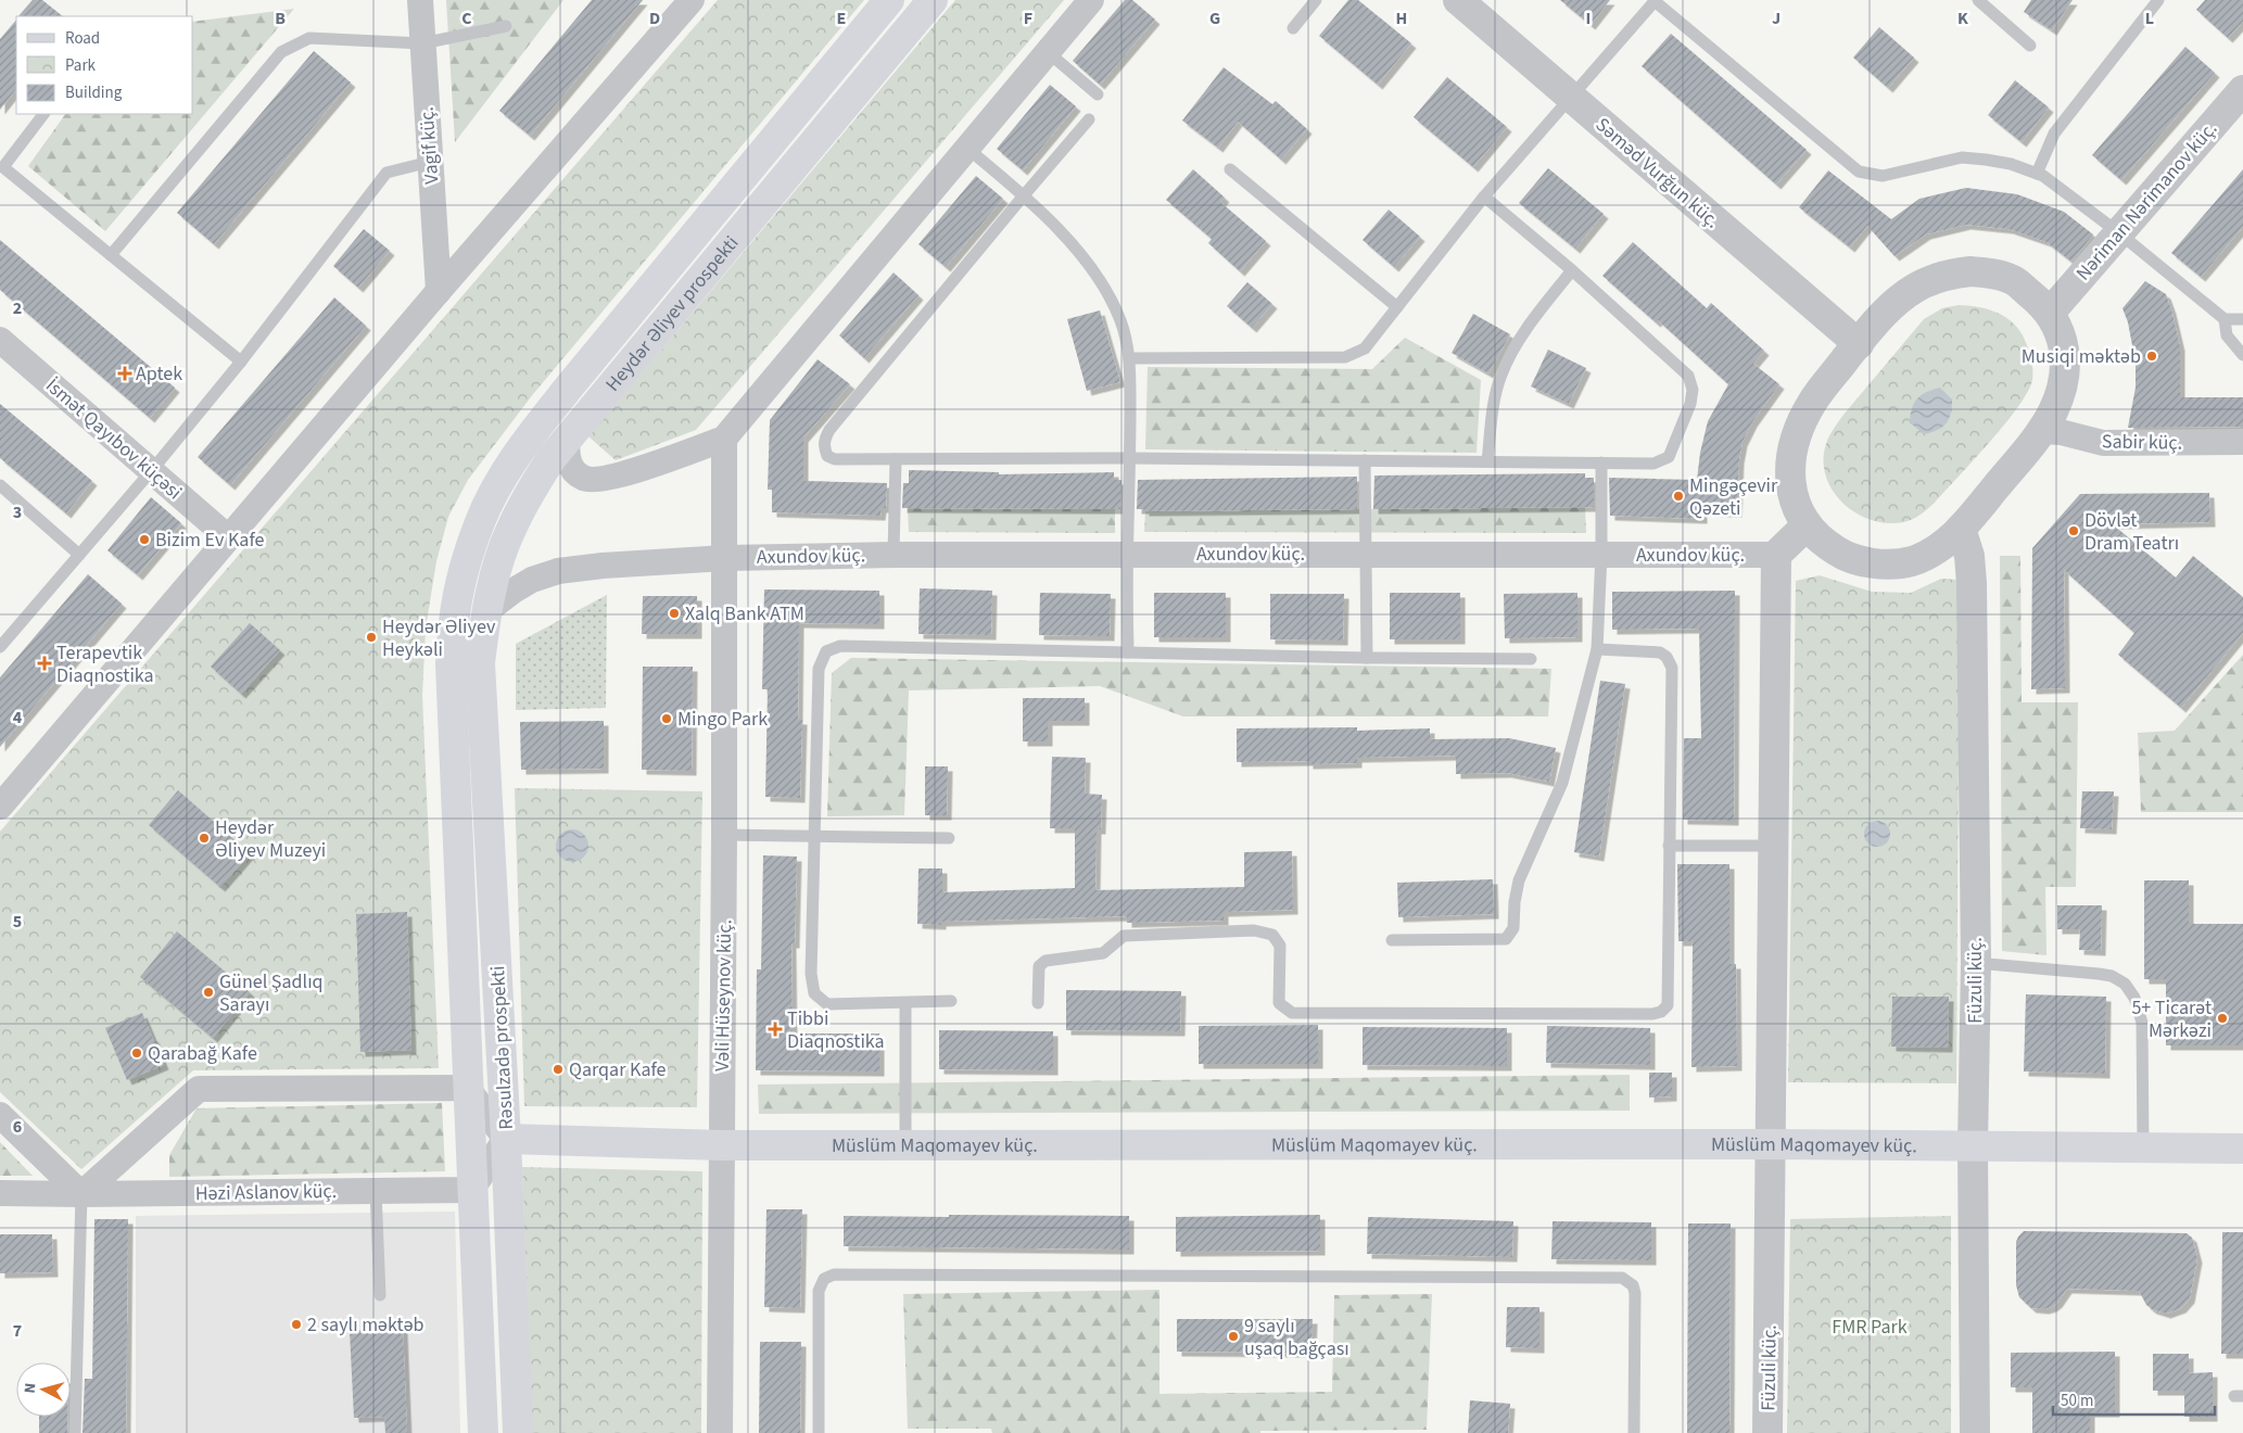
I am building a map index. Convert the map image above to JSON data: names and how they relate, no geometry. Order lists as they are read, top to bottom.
{
  "streets": {
    "main road": ["Heydər Əliyev prospekti", "Rəsulzadə prospekti", "Müslüm Maqomayev küç."],
    "street": [
      "Vagif küç.",
      "Səməd Vurğun küç.",
      "Nəriman Nərimanov küç.",
      "İsmət Qayıbov küçəsi",
      "Sabir küç.",
      "Axundov küç.",
      "Füzuli küç.",
      "Vəli Hüseynov küç.",
      "Həzi Aslanov küç."
    ]
  },
  "crossings": [
    ["Heydər Əliyev prospekti", "Axundov küç."],
    ["Heydər Əliyev prospekti", "Rəsulzadə prospekti"],
    ["Axundov küç.", "Füzuli küç."],
    ["Axundov küç.", "Vəli Hüseynov küç."],
    ["Füzuli küç.", "Müslüm Maqomayev küç."],
    ["Vəli Hüseynov küç.", "Müslüm Maqomayev küç."],
    ["Rəsulzadə prospekti", "Müslüm Maqomayev küç."],
    ["Rəsulzadə prospekti", "Həzi Aslanov küç."]
  ],
  "parks": ["FMR Park"],
  "places": {
    "other": [
      "Musiqi məktəb",
      "Mingəçevir Qəzeti",
      "Dövlət Dram Teatrı",
      "Bizim Ev Kafe",
      "Xalq Bank ATM",
      "Heydər Əliyev Heykəli",
      "Mingo Park",
      "Heydər Əliyev Muzeyi",
      "Günel Şadlıq Sarayı",
      "5+ Ticarət Mərkəzi",
      "Qarabağ Kafe",
      "Qarqar Kafe",
      "2 saylı məktəb",
      "9 saylı uşaq bağçası"
    ],
    "health": ["Aptek", "Terapevtik Diaqnostika", "Tibbi Diaqnostika"]
  },
  "legend": ["Road", "Park", "Building"],
  "scale_bar": "50 m",
  "north": "left",
  "grid": {
    "columns": [
      "B",
      "C",
      "D",
      "E",
      "F",
      "G",
      "H",
      "I",
      "J",
      "K",
      "L"
    ],
    "rows": [
      "2",
      "3",
      "4",
      "5",
      "6",
      "7"
    ]
  }
}
